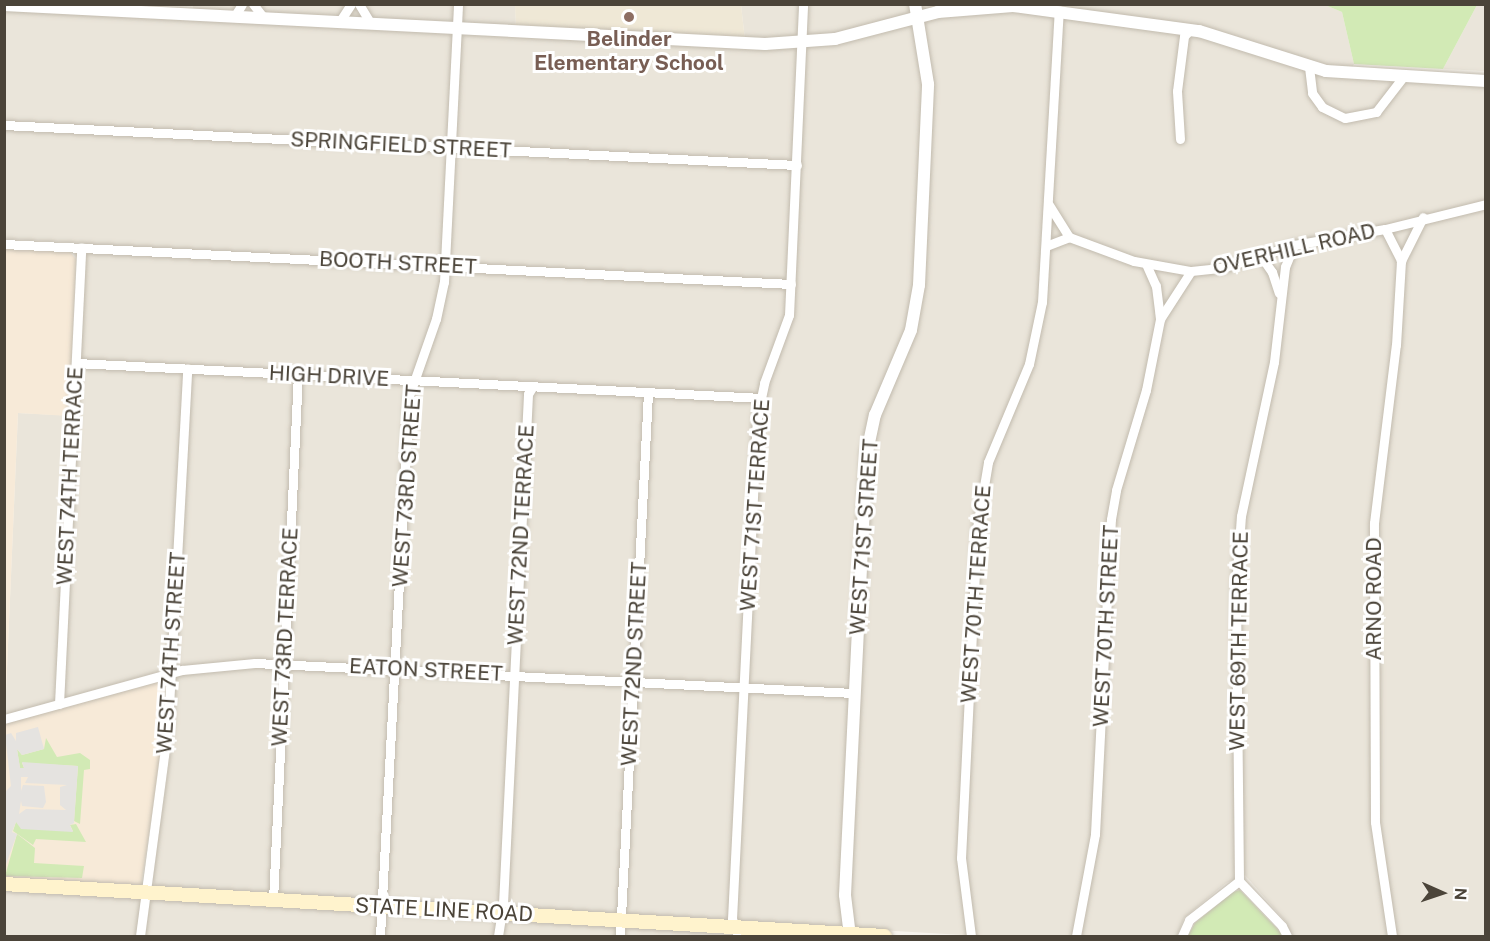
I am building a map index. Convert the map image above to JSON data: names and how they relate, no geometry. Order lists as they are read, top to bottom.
{
  "streets": {
    "main road": ["STATE LINE ROAD"],
    "street": [
      "SPRINGFIELD STREET",
      "OVERHILL ROAD",
      "BOOTH STREET",
      "HIGH DRIVE",
      "WEST 74TH TERRACE",
      "WEST 73RD STREET",
      "WEST 71ST TERRACE",
      "WEST 72ND TERRACE",
      "WEST 71ST STREET",
      "WEST 70TH TERRACE",
      "ARNO ROAD",
      "WEST 70TH STREET",
      "WEST 73RD TERRACE",
      "WEST 69TH TERRACE",
      "WEST 74TH STREET",
      "WEST 72ND STREET",
      "EATON STREET"
    ]
  },
  "crossings": [
    ["SPRINGFIELD STREET", "WEST 73RD STREET"],
    ["SPRINGFIELD STREET", "WEST 71ST TERRACE"],
    ["OVERHILL ROAD", "ARNO ROAD"],
    ["OVERHILL ROAD", "WEST 70TH STREET"],
    ["OVERHILL ROAD", "WEST 69TH TERRACE"],
    ["BOOTH STREET", "WEST 74TH TERRACE"],
    ["BOOTH STREET", "WEST 73RD STREET"],
    ["BOOTH STREET", "WEST 71ST TERRACE"],
    ["HIGH DRIVE", "WEST 74TH TERRACE"],
    ["HIGH DRIVE", "WEST 73RD STREET"],
    ["HIGH DRIVE", "WEST 71ST TERRACE"],
    ["HIGH DRIVE", "WEST 72ND TERRACE"],
    ["HIGH DRIVE", "WEST 73RD TERRACE"],
    ["HIGH DRIVE", "WEST 74TH STREET"],
    ["HIGH DRIVE", "WEST 72ND STREET"],
    ["WEST 74TH TERRACE", "EATON STREET"],
    ["WEST 73RD STREET", "EATON STREET"],
    ["WEST 73RD STREET", "STATE LINE ROAD"],
    ["WEST 71ST TERRACE", "EATON STREET"],
    ["WEST 71ST TERRACE", "STATE LINE ROAD"],
    ["WEST 72ND TERRACE", "EATON STREET"],
    ["WEST 72ND TERRACE", "STATE LINE ROAD"],
    ["WEST 71ST STREET", "EATON STREET"],
    ["WEST 71ST STREET", "STATE LINE ROAD"],
    ["WEST 73RD TERRACE", "EATON STREET"],
    ["WEST 73RD TERRACE", "STATE LINE ROAD"],
    ["WEST 74TH STREET", "EATON STREET"],
    ["WEST 74TH STREET", "STATE LINE ROAD"],
    ["WEST 72ND STREET", "EATON STREET"],
    ["WEST 72ND STREET", "STATE LINE ROAD"]
  ],
  "places": ["Belinder Elementary School"],
  "north": "right"
}
